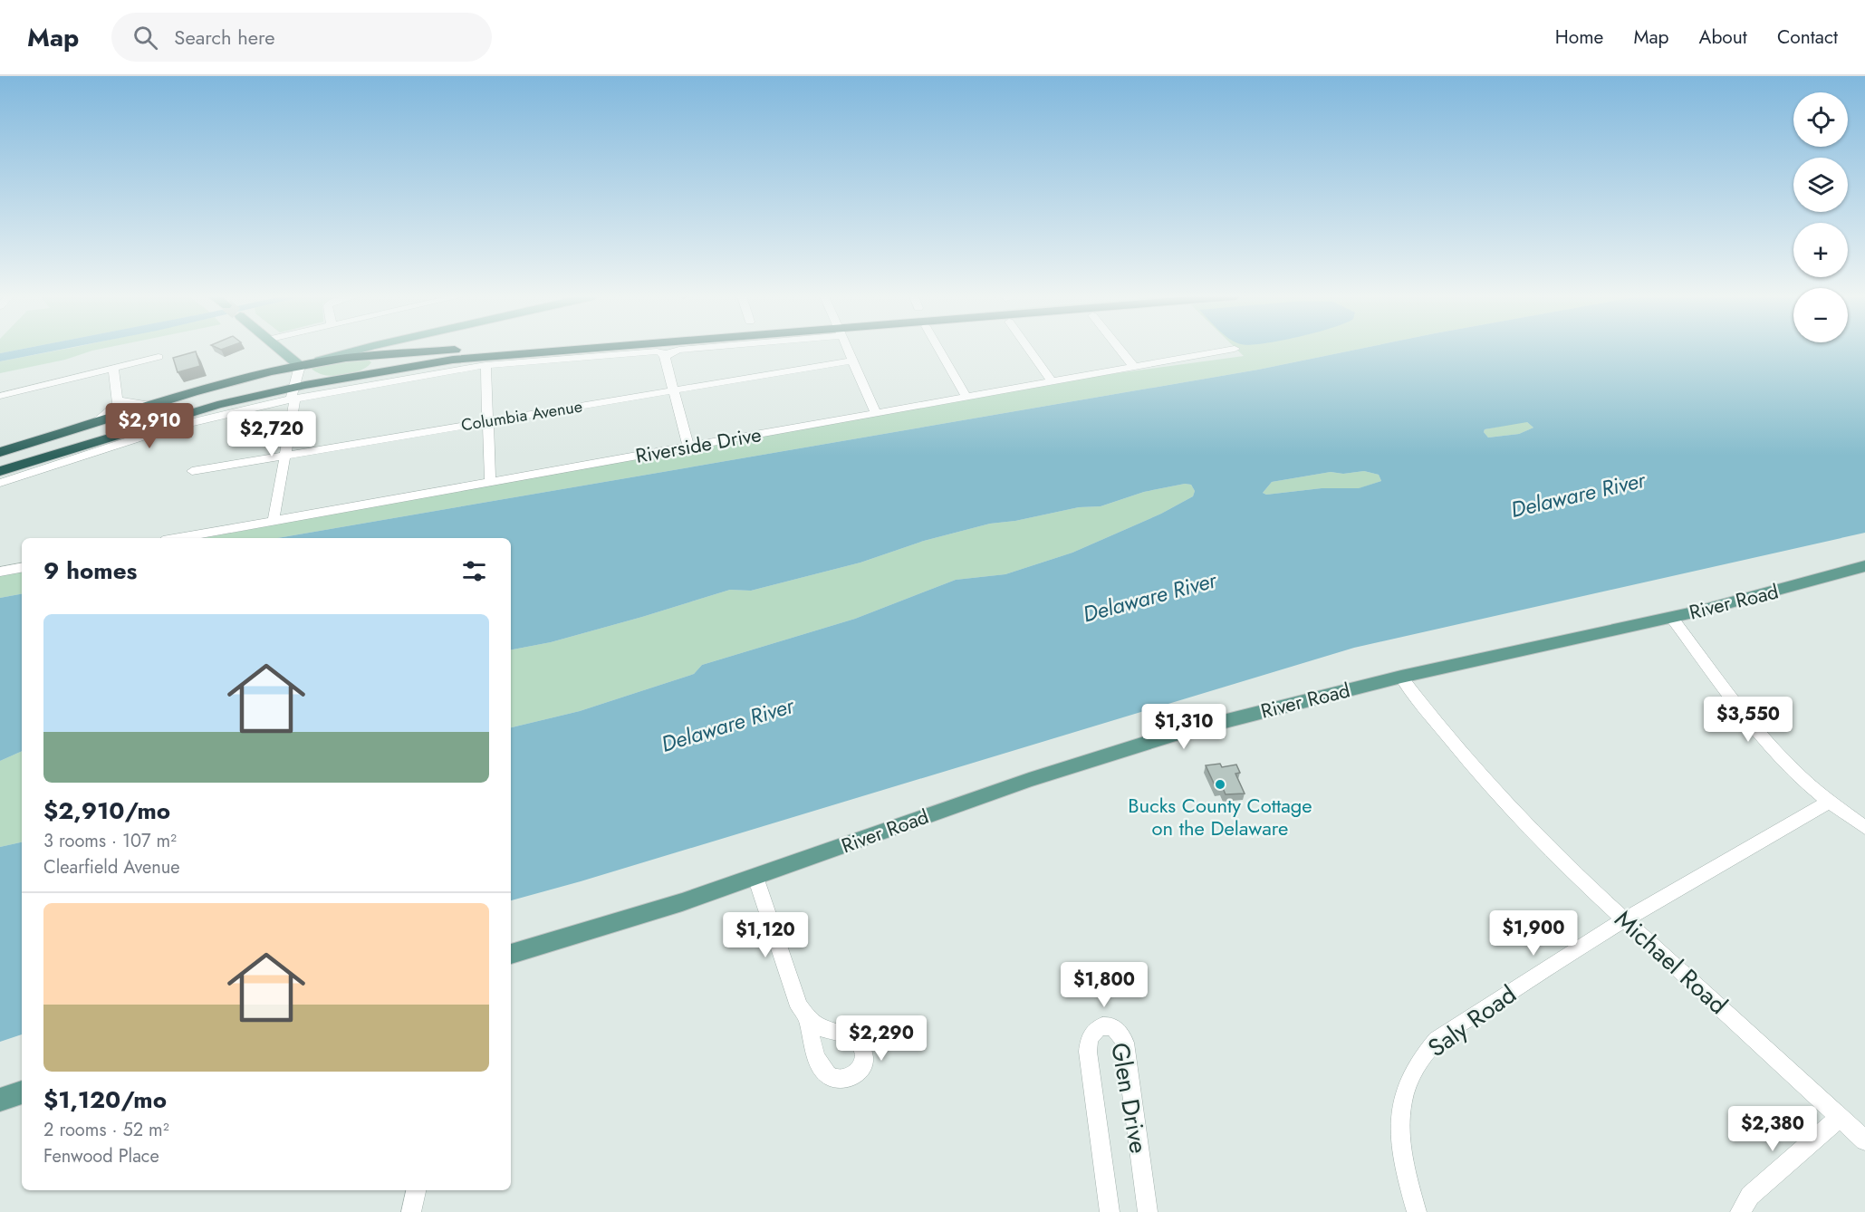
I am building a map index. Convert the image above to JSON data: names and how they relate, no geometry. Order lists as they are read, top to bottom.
{
  "streets": {
    "main road": ["River Road"],
    "street": [
      "Columbia Avenue",
      "Riverside Drive",
      "Michael Road",
      "Saly Road",
      "Glen Drive"
    ]
  },
  "crossings": [
    ["River Road", "Michael Road"],
    ["Michael Road", "Saly Road"]
  ],
  "water": ["Delaware River"],
  "places": ["Bucks County Cottage on the Delaware"],
  "page": {
    "header": "Map",
    "search": "Search here",
    "nav": [
      "Home",
      "Map",
      "About",
      "Contact"
    ],
    "map_buttons": ["+", "−"],
    "price": [
      "$2,910",
      "$2,720",
      "$3,550",
      "$1,310",
      "$1,900",
      "$1,120",
      "$1,800",
      "$2,290",
      "$2,380"
    ],
    "heading": "9 homes",
    "list": [
      {
        "name": "$2,910/mo",
        "note": "3 rooms · 107 m² · Clearfield Avenue"
      },
      {
        "name": "$1,120/mo",
        "note": "2 rooms · 52 m² · Fenwood Place"
      }
    ]
  }
}
